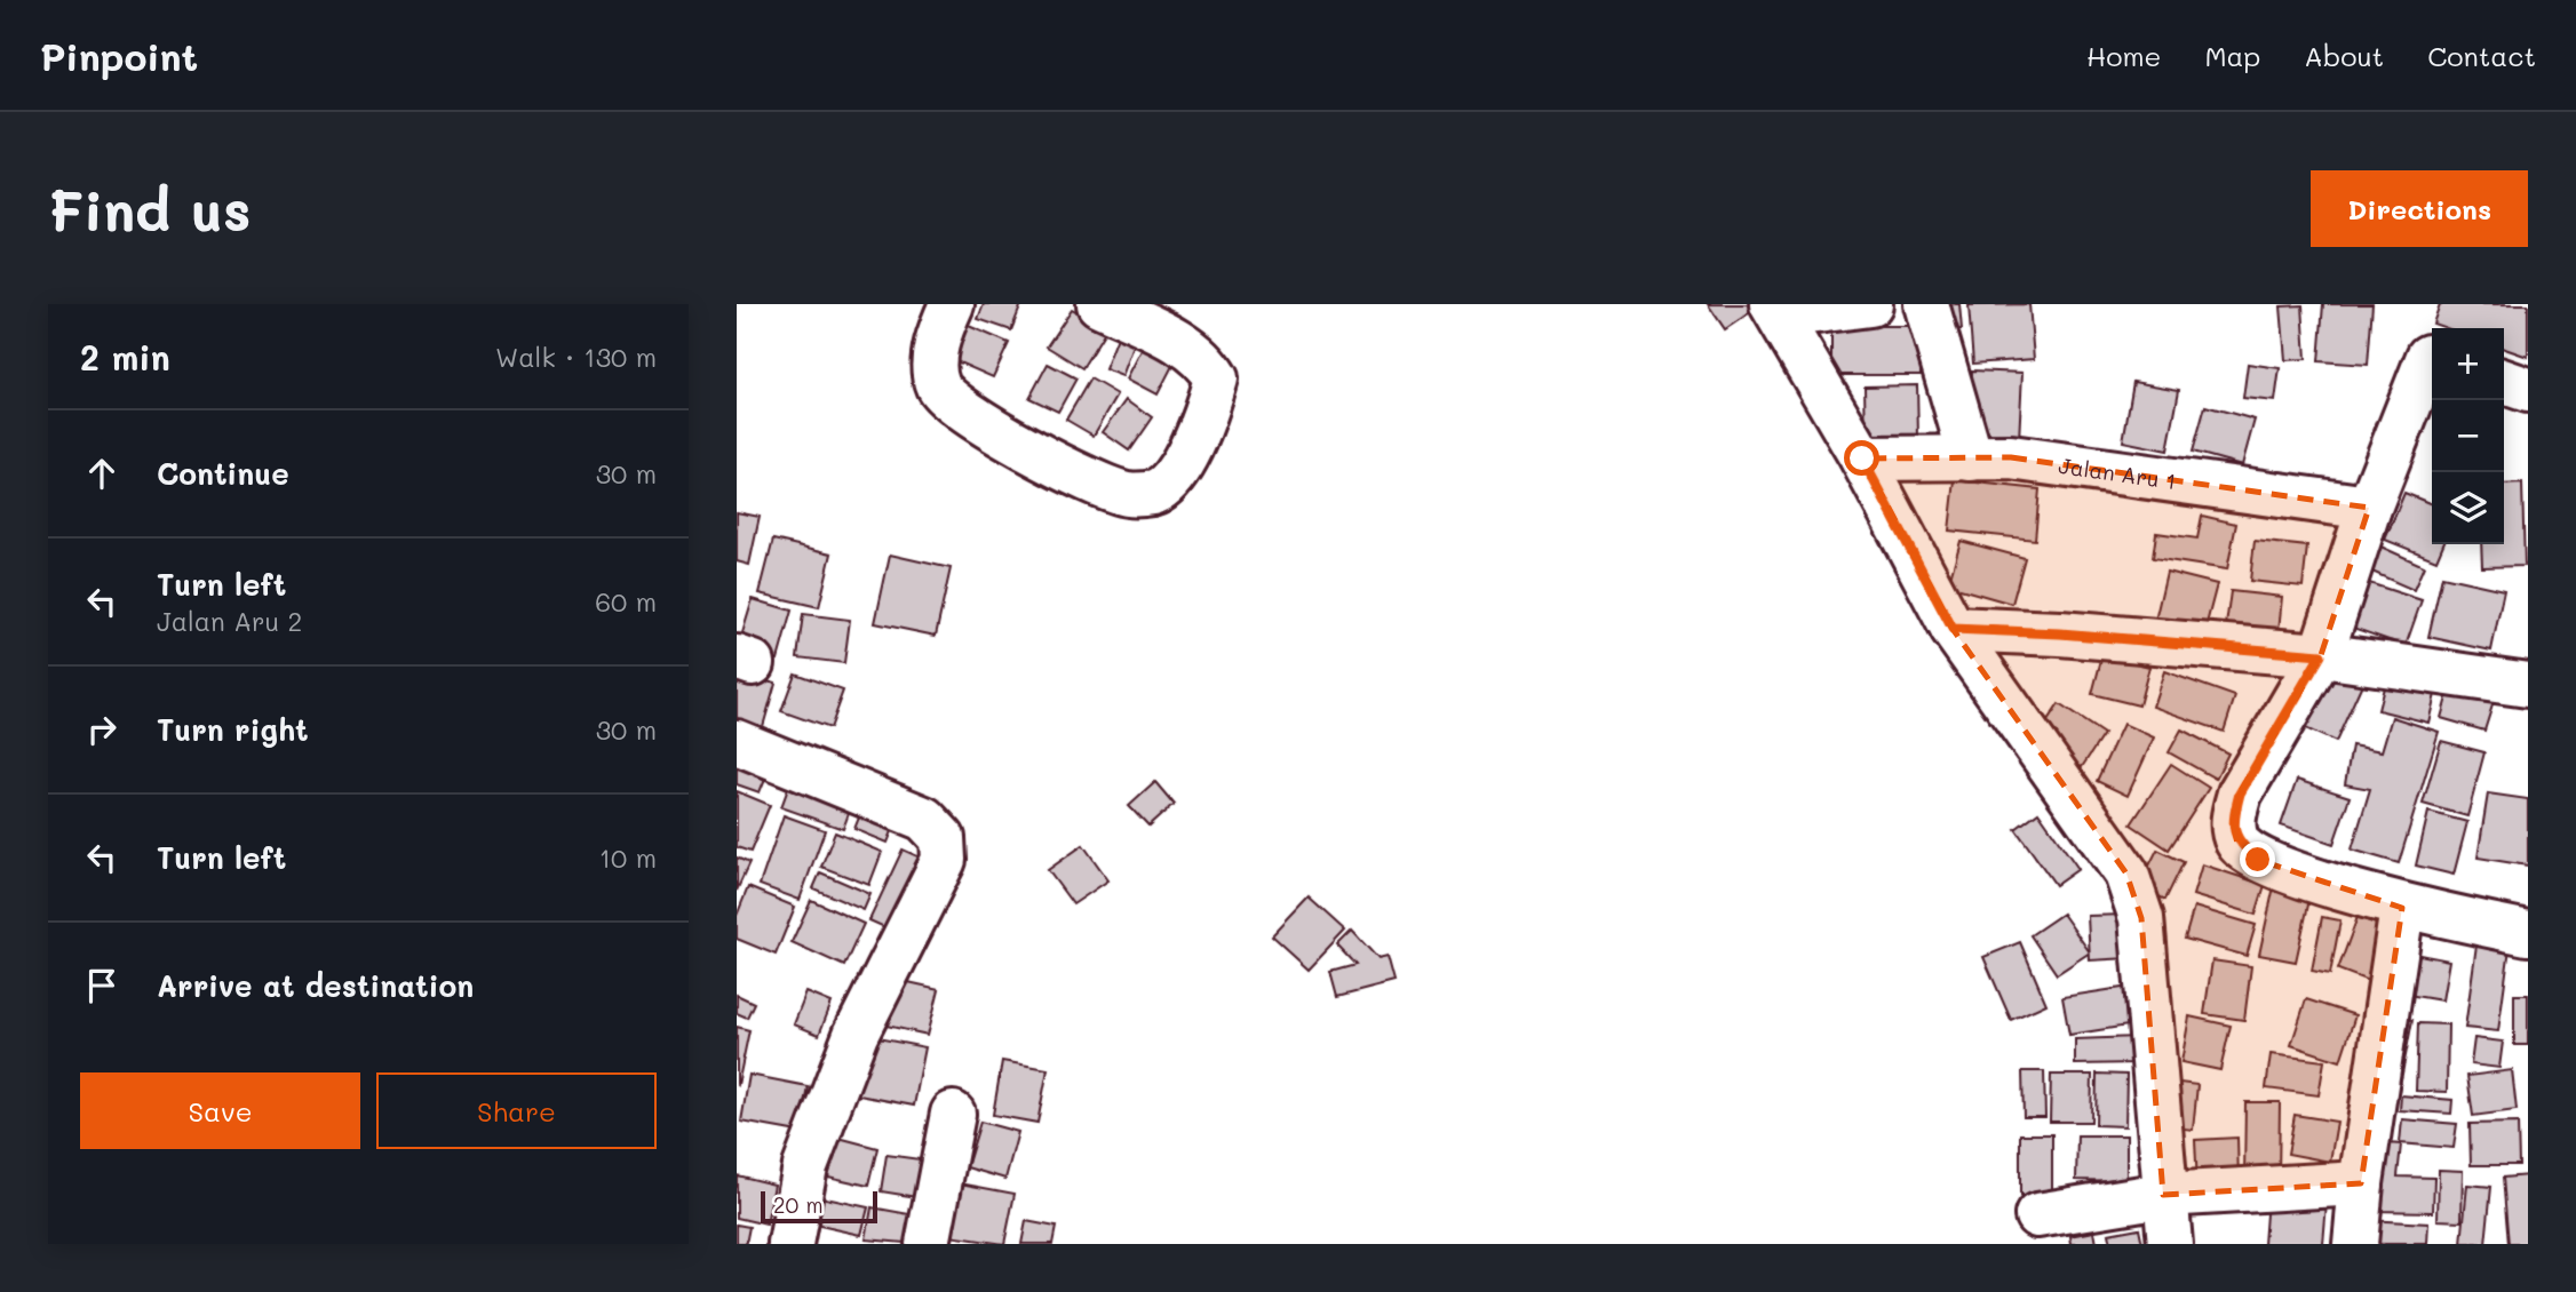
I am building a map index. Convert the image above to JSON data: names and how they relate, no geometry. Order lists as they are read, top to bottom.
{
  "streets": {
    "street": ["Jalan Aru 1"]
  },
  "scale_bar": "20 m",
  "page": {
    "header": "Pinpoint",
    "nav": [
      "Home",
      "Map",
      "About",
      "Contact"
    ],
    "buttons": [
      "Directions",
      ["Save", "Share"]
    ],
    "title": "Find us",
    "heading": ["2 min", "Walk · 130 m"],
    "map_buttons": ["+", "−"],
    "list": [
      ["Continue", "30 m"],
      ["Turn left", "Jalan Aru 2", "60 m"],
      ["Turn right", "30 m"],
      ["Turn left", "10 m"],
      "Arrive at destination"
    ],
    "scale": "20 m"
  }
}
